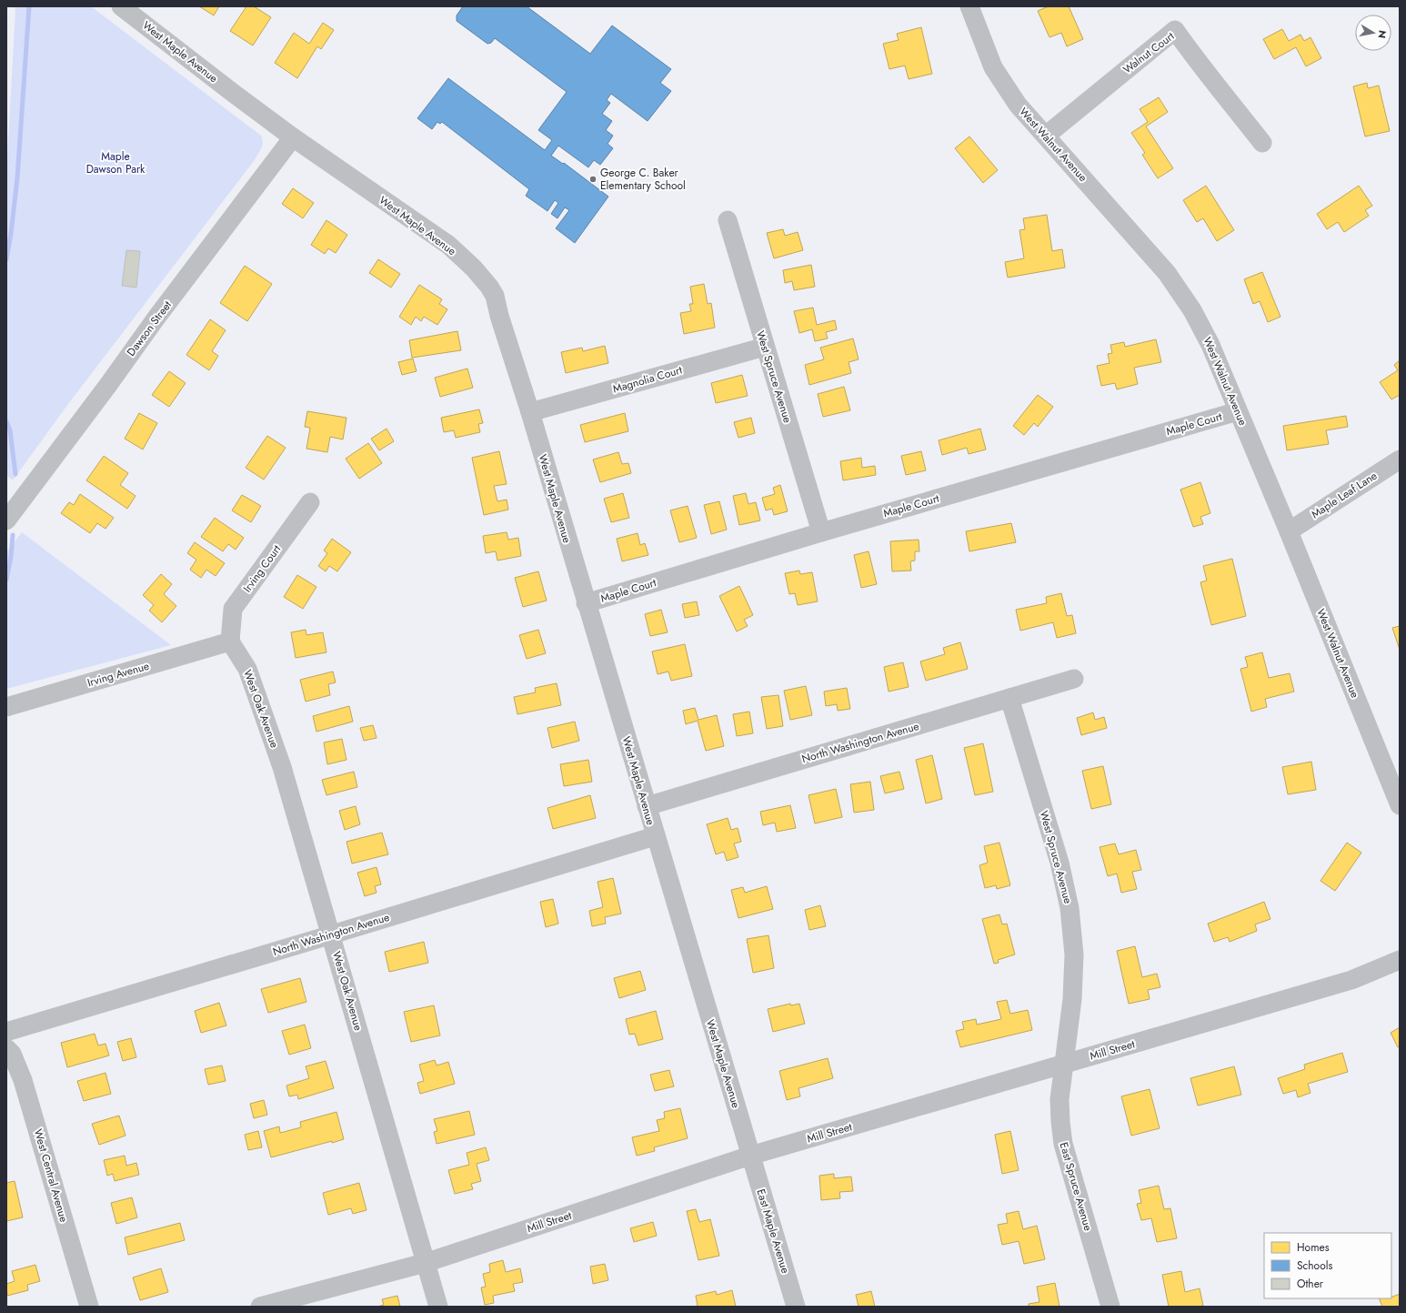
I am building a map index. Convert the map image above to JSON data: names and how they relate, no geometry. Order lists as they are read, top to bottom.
{
  "streets": {
    "street": [
      "West Maple Avenue",
      "Walnut Court",
      "West Walnut Avenue",
      "Dawson Street",
      "West Spruce Avenue",
      "Magnolia Court",
      "Maple Court",
      "Maple Leaf Lane",
      "Irving Court",
      "Irving Avenue",
      "West Oak Avenue",
      "North Washington Avenue",
      "Mill Street",
      "West Central Avenue",
      "East Spruce Avenue",
      "East Maple Avenue"
    ]
  },
  "crossings": [
    ["West Maple Avenue", "Dawson Street"],
    ["West Maple Avenue", "Magnolia Court"],
    ["West Maple Avenue", "Maple Court"],
    ["West Maple Avenue", "North Washington Avenue"],
    ["West Maple Avenue", "Mill Street"],
    ["West Maple Avenue", "East Maple Avenue"],
    ["Walnut Court", "West Walnut Avenue"],
    ["West Walnut Avenue", "Maple Court"],
    ["West Walnut Avenue", "Maple Leaf Lane"],
    ["West Spruce Avenue", "Magnolia Court"],
    ["West Spruce Avenue", "Maple Court"],
    ["West Spruce Avenue", "North Washington Avenue"],
    ["West Spruce Avenue", "Mill Street"],
    ["West Spruce Avenue", "East Spruce Avenue"],
    ["Irving Court", "Irving Avenue"],
    ["Irving Court", "West Oak Avenue"],
    ["Irving Avenue", "West Oak Avenue"],
    ["West Oak Avenue", "North Washington Avenue"],
    ["West Oak Avenue", "Mill Street"],
    ["Mill Street", "East Spruce Avenue"],
    ["Mill Street", "East Maple Avenue"]
  ],
  "parks": ["Maple Dawson Park"],
  "places": ["George C. Baker Elementary School"],
  "legend": ["Homes", "Schools", "Other"],
  "north": "right"
}
